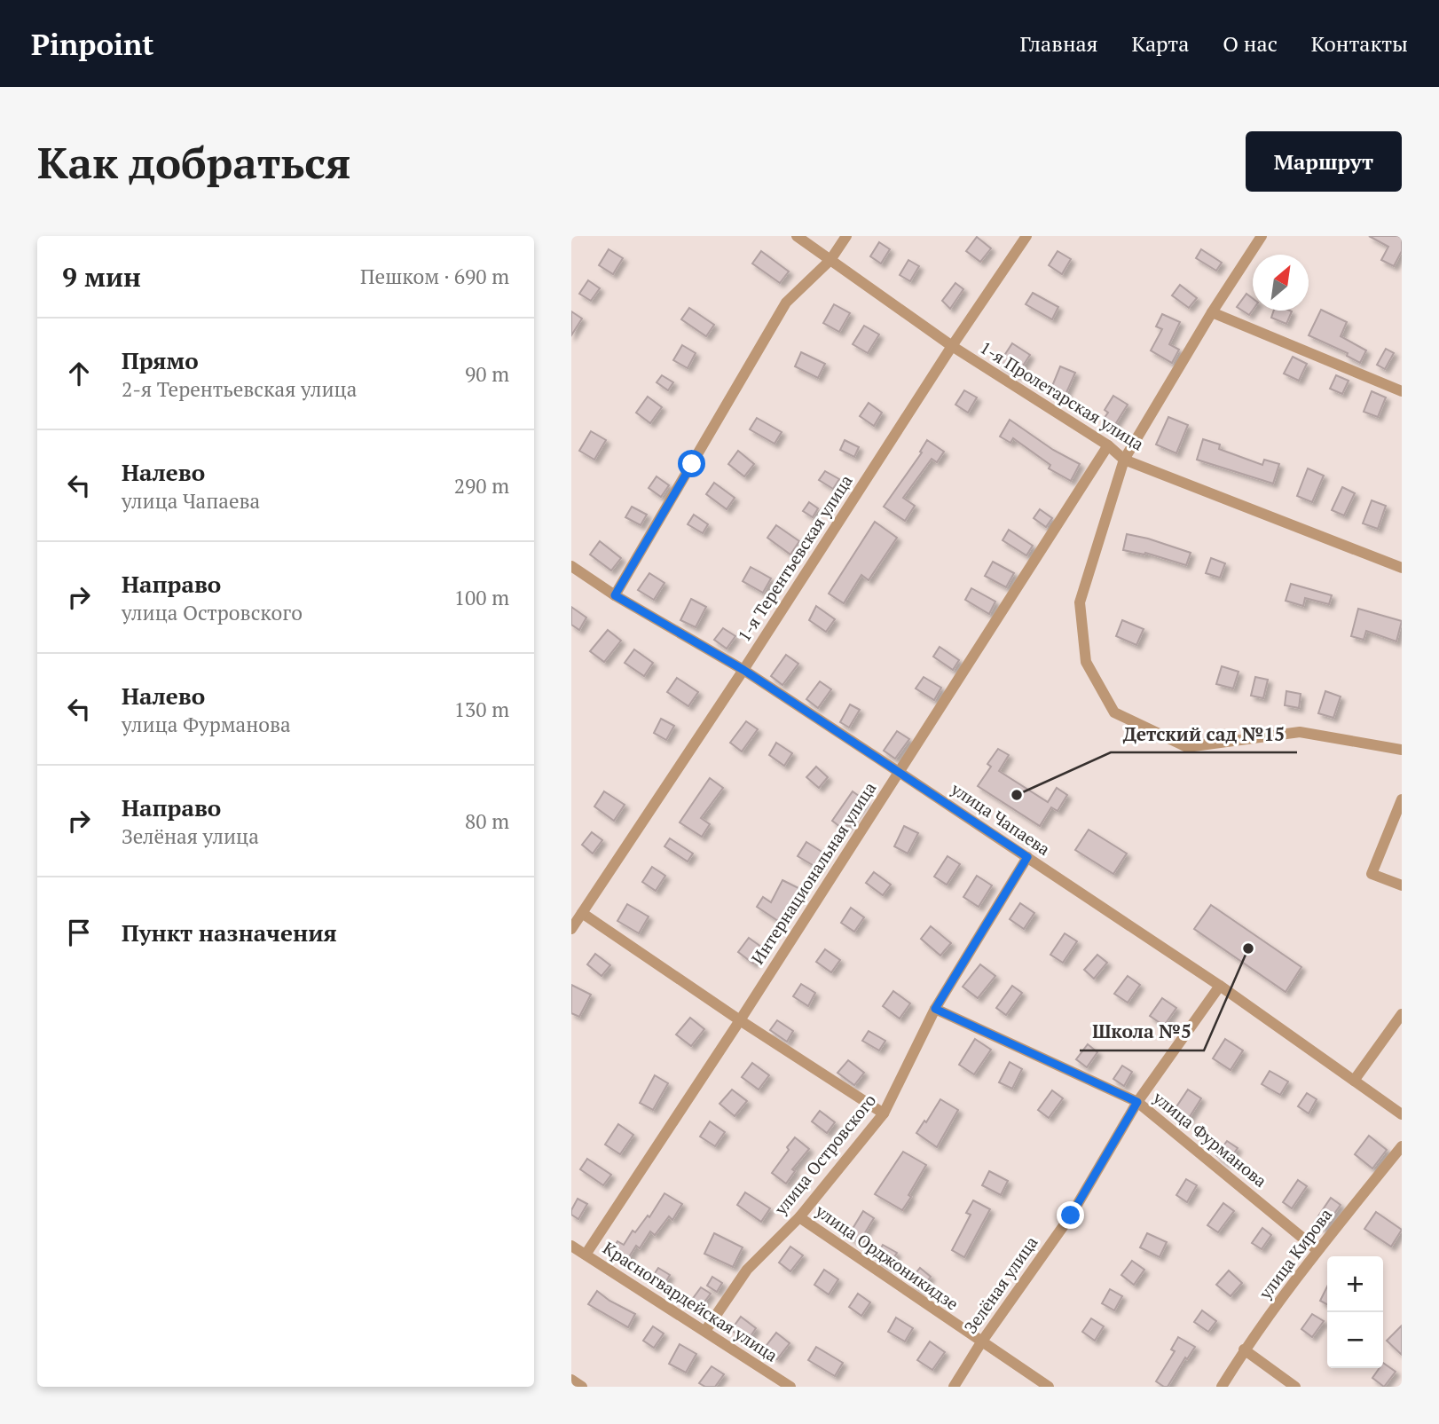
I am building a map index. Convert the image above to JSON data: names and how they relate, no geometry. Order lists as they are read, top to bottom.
{
  "streets": {
    "street": [
      "1-я Пролетарская улица",
      "1-я Терентьевская улица",
      "улица Чапаева",
      "Интернациональная улица",
      "улица Фурманова",
      "улица Островского",
      "улица Кирова",
      "улица Орджоникидзе",
      "Зелёная улица",
      "Красногвардейская улица"
    ]
  },
  "crossings": [
    ["1-я Пролетарская улица", "1-я Терентьевская улица"],
    ["1-я Пролетарская улица", "Интернациональная улица"],
    ["1-я Терентьевская улица", "улица Чапаева"],
    ["улица Чапаева", "Интернациональная улица"],
    ["улица Чапаева", "улица Островского"],
    ["улица Чапаева", "Зелёная улица"],
    ["Интернациональная улица", "Красногвардейская улица"],
    ["улица Фурманова", "улица Островского"],
    ["улица Фурманова", "улица Кирова"],
    ["улица Фурманова", "Зелёная улица"],
    ["улица Островского", "улица Орджоникидзе"],
    ["улица Островского", "Красногвардейская улица"],
    ["улица Орджоникидзе", "Зелёная улица"]
  ],
  "places": ["Детский сад №15", "Школа №5"],
  "north": "top right",
  "page": {
    "header": "Pinpoint",
    "nav": [
      "Главная",
      "Карта",
      "О нас",
      "Контакты"
    ],
    "buttons": "Маршрут",
    "title": "Как добраться",
    "heading": ["9 мин", "Пешком · 690 m"],
    "list": [
      ["Прямо", "2-я Терентьевская улица", "90 m"],
      ["Налево", "улица Чапаева", "290 m"],
      ["Направо", "улица Островского", "100 m"],
      ["Налево", "улица Фурманова", "130 m"],
      ["Направо", "Зелёная улица", "80 m"],
      "Пункт назначения"
    ],
    "map_buttons": ["+", "−"]
  }
}
